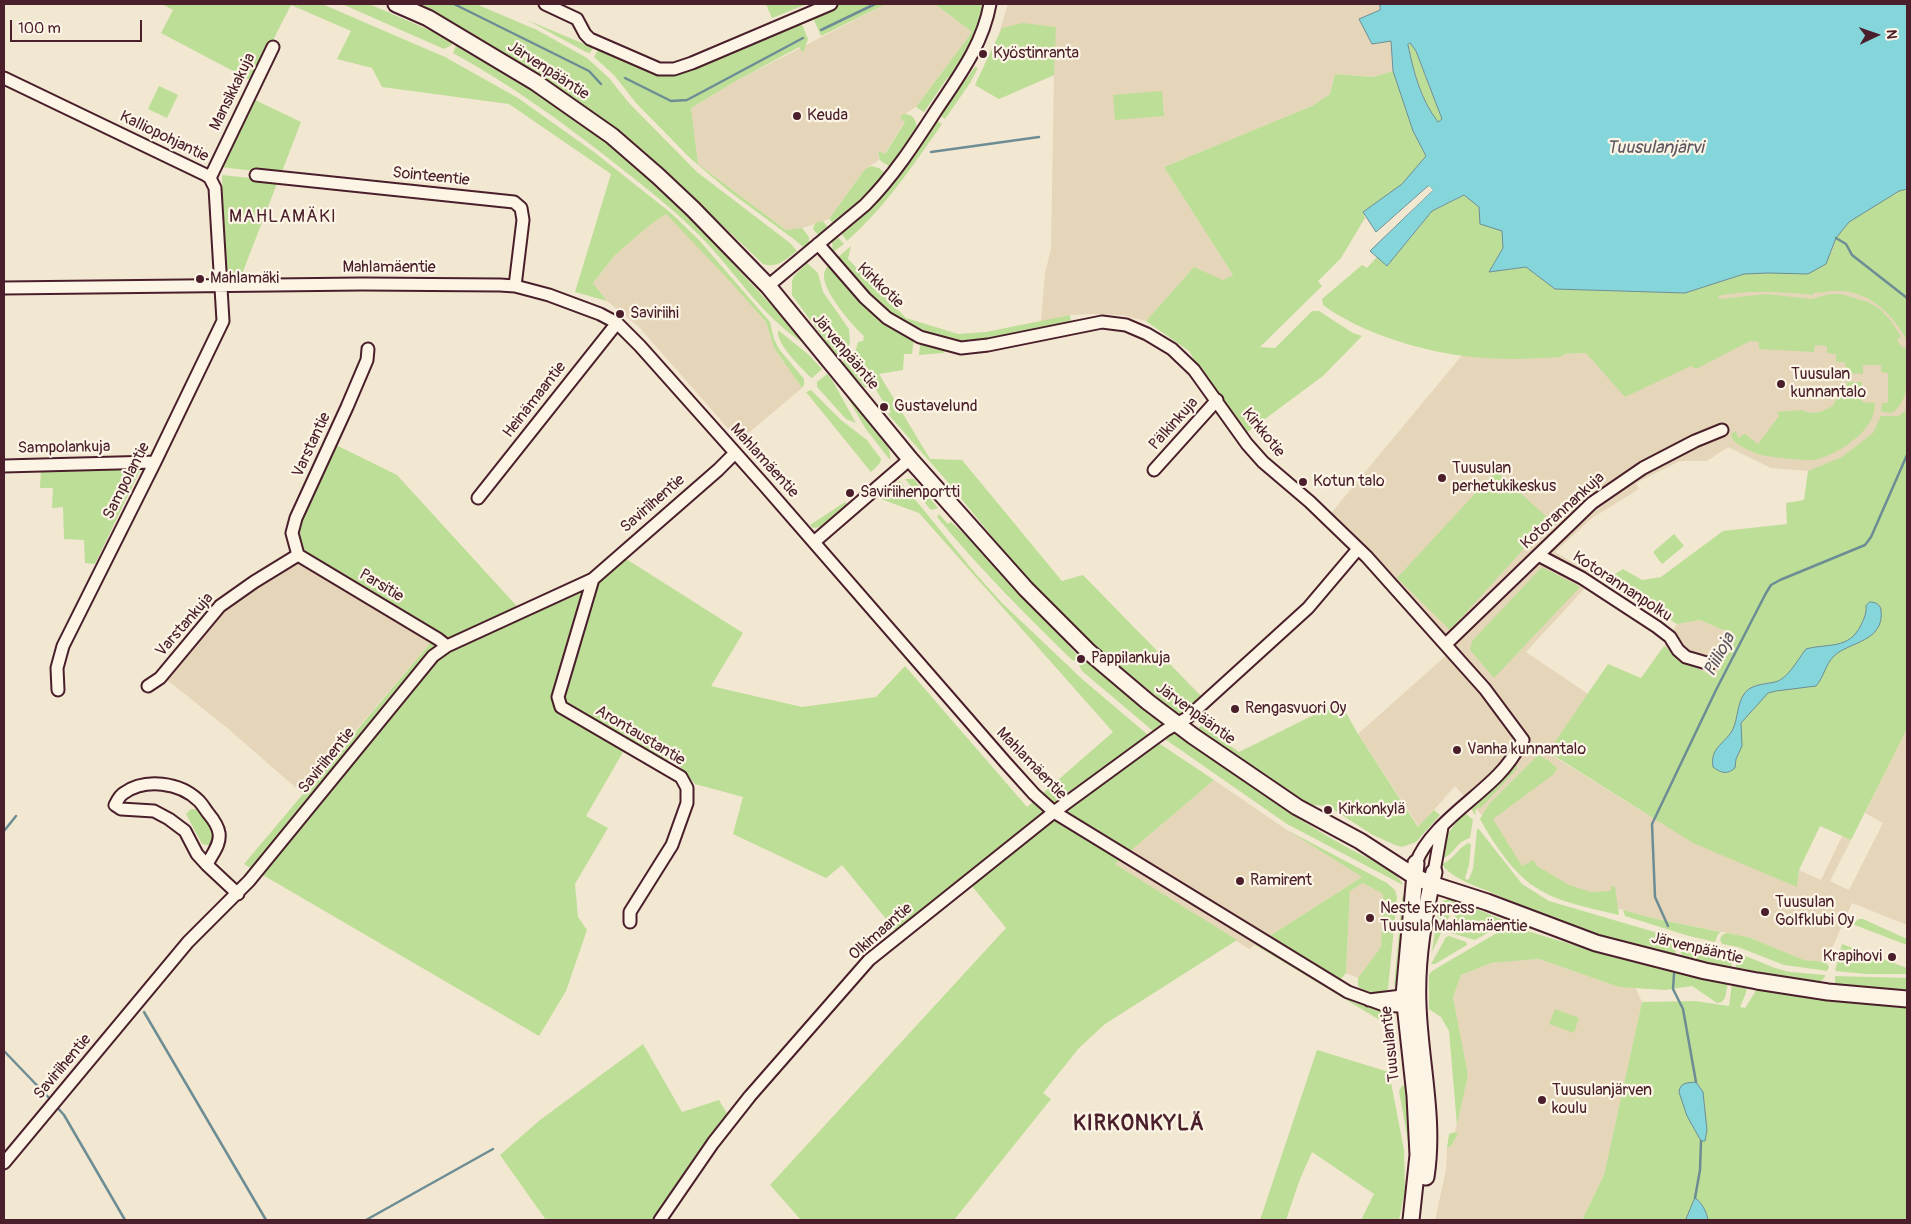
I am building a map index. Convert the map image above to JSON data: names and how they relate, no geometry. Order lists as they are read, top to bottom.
{
  "streets": {
    "main road": ["Järvenpääntie", "Tuusulantie"],
    "street": [
      "Mansikkakuja",
      "Kalliopohjantie",
      "Sointeentie",
      "Mahlamäentie",
      "Kirkkotie",
      "Heinämaantie",
      "Pälkinkuja",
      "Varstantie",
      "Sampolankuja",
      "Sampolantie",
      "Saviriihentie",
      "Kotorannankuja",
      "Parsitie",
      "Kotorannanpolku",
      "Varstankuja",
      "Arontaustantie",
      "Olkimaantie"
    ]
  },
  "crossings": [
    ["Järvenpääntie", "Kirkkotie"],
    ["Järvenpääntie", "Olkimaantie"],
    ["Järvenpääntie", "Tuusulantie"],
    ["Mansikkakuja", "Kalliopohjantie"],
    ["Kalliopohjantie", "Mahlamäentie"],
    ["Kalliopohjantie", "Sampolantie"],
    ["Sointeentie", "Mahlamäentie"],
    ["Mahlamäentie", "Heinämaantie"],
    ["Mahlamäentie", "Sampolantie"],
    ["Mahlamäentie", "Saviriihentie"],
    ["Mahlamäentie", "Olkimaantie"],
    ["Mahlamäentie", "Tuusulantie"],
    ["Kirkkotie", "Pälkinkuja"],
    ["Kirkkotie", "Kotorannankuja"],
    ["Kirkkotie", "Tuusulantie"],
    ["Varstantie", "Parsitie"],
    ["Varstantie", "Varstankuja"],
    ["Sampolankuja", "Sampolantie"],
    ["Saviriihentie", "Parsitie"],
    ["Saviriihentie", "Arontaustantie"],
    ["Kotorannankuja", "Kotorannanpolku"],
    ["Parsitie", "Varstankuja"]
  ],
  "districts": ["MAHLAMÄKI", "KIRKONKYLÄ"],
  "water": ["Tuusulanjärvi", "Piilioja"],
  "places": [
    "Kyöstinranta",
    "Keuda",
    "Mahlamäki",
    "Saviriihi",
    "Tuusulan kunnantalo",
    "Gustavelund",
    "Tuusulan perhetukikeskus",
    "Kotun talo",
    "Saviriihenportti",
    "Pappilankuja",
    "Rengasvuori Oy",
    "Vanha kunnantalo",
    "Kirkonkylä",
    "Ramirent",
    "Tuusulan Golfklubi Oy",
    "Neste Express Tuusula Mahlamäentie",
    "Krapihovi",
    "Tuusulanjärven koulu"
  ],
  "scale_bar": "100 m",
  "north": "right"
}
